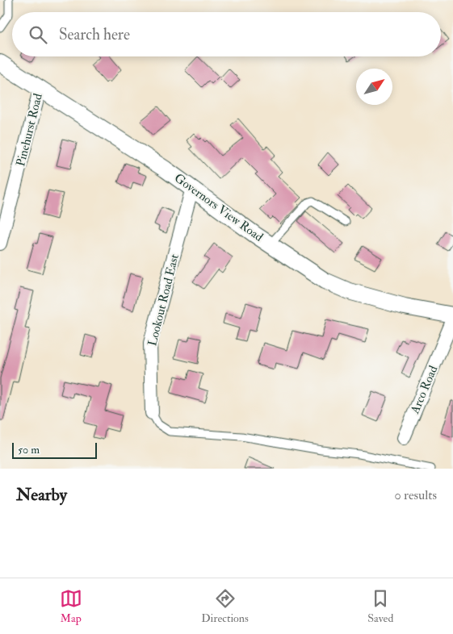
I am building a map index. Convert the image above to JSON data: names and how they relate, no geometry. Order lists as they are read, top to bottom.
{
  "streets": {
    "street": [
      "Pinehurst Road",
      "Governors View Road",
      "Lookout Road East",
      "Arco Road"
    ]
  },
  "crossings": [
    ["Pinehurst Road", "Governors View Road"],
    ["Governors View Road", "Lookout Road East"]
  ],
  "scale_bar": "50 m",
  "north": "top right",
  "page": {
    "search": "Search here",
    "scale": "50 m",
    "heading": ["Nearby", "0 results"],
    "nav": ["Map", "Directions", "Saved"]
  }
}
